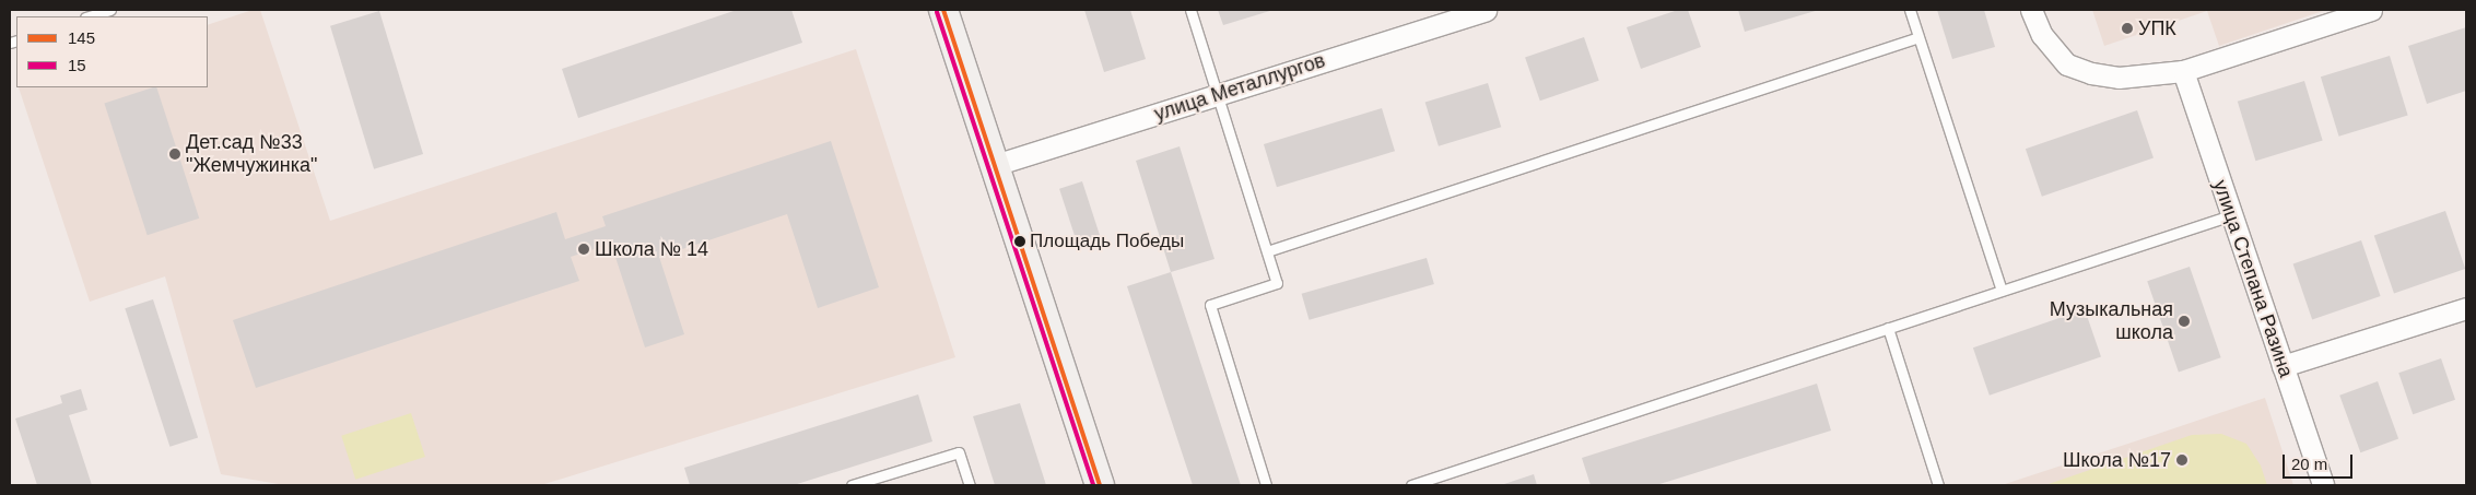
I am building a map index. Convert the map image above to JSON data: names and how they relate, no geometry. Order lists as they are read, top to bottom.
{
  "streets": {
    "street": ["улица Металлургов", "улица Степана Разина"]
  },
  "places": [
    "УПК",
    "Дет.сад №33 \"Жемчужинка\"",
    "Площадь Победы",
    "Школа № 14",
    "Музыкальная школа",
    "Школа №17"
  ],
  "lines": ["transit line 145", "transit line 15"],
  "legend": ["145", "15"],
  "scale_bar": "20 m"
}
